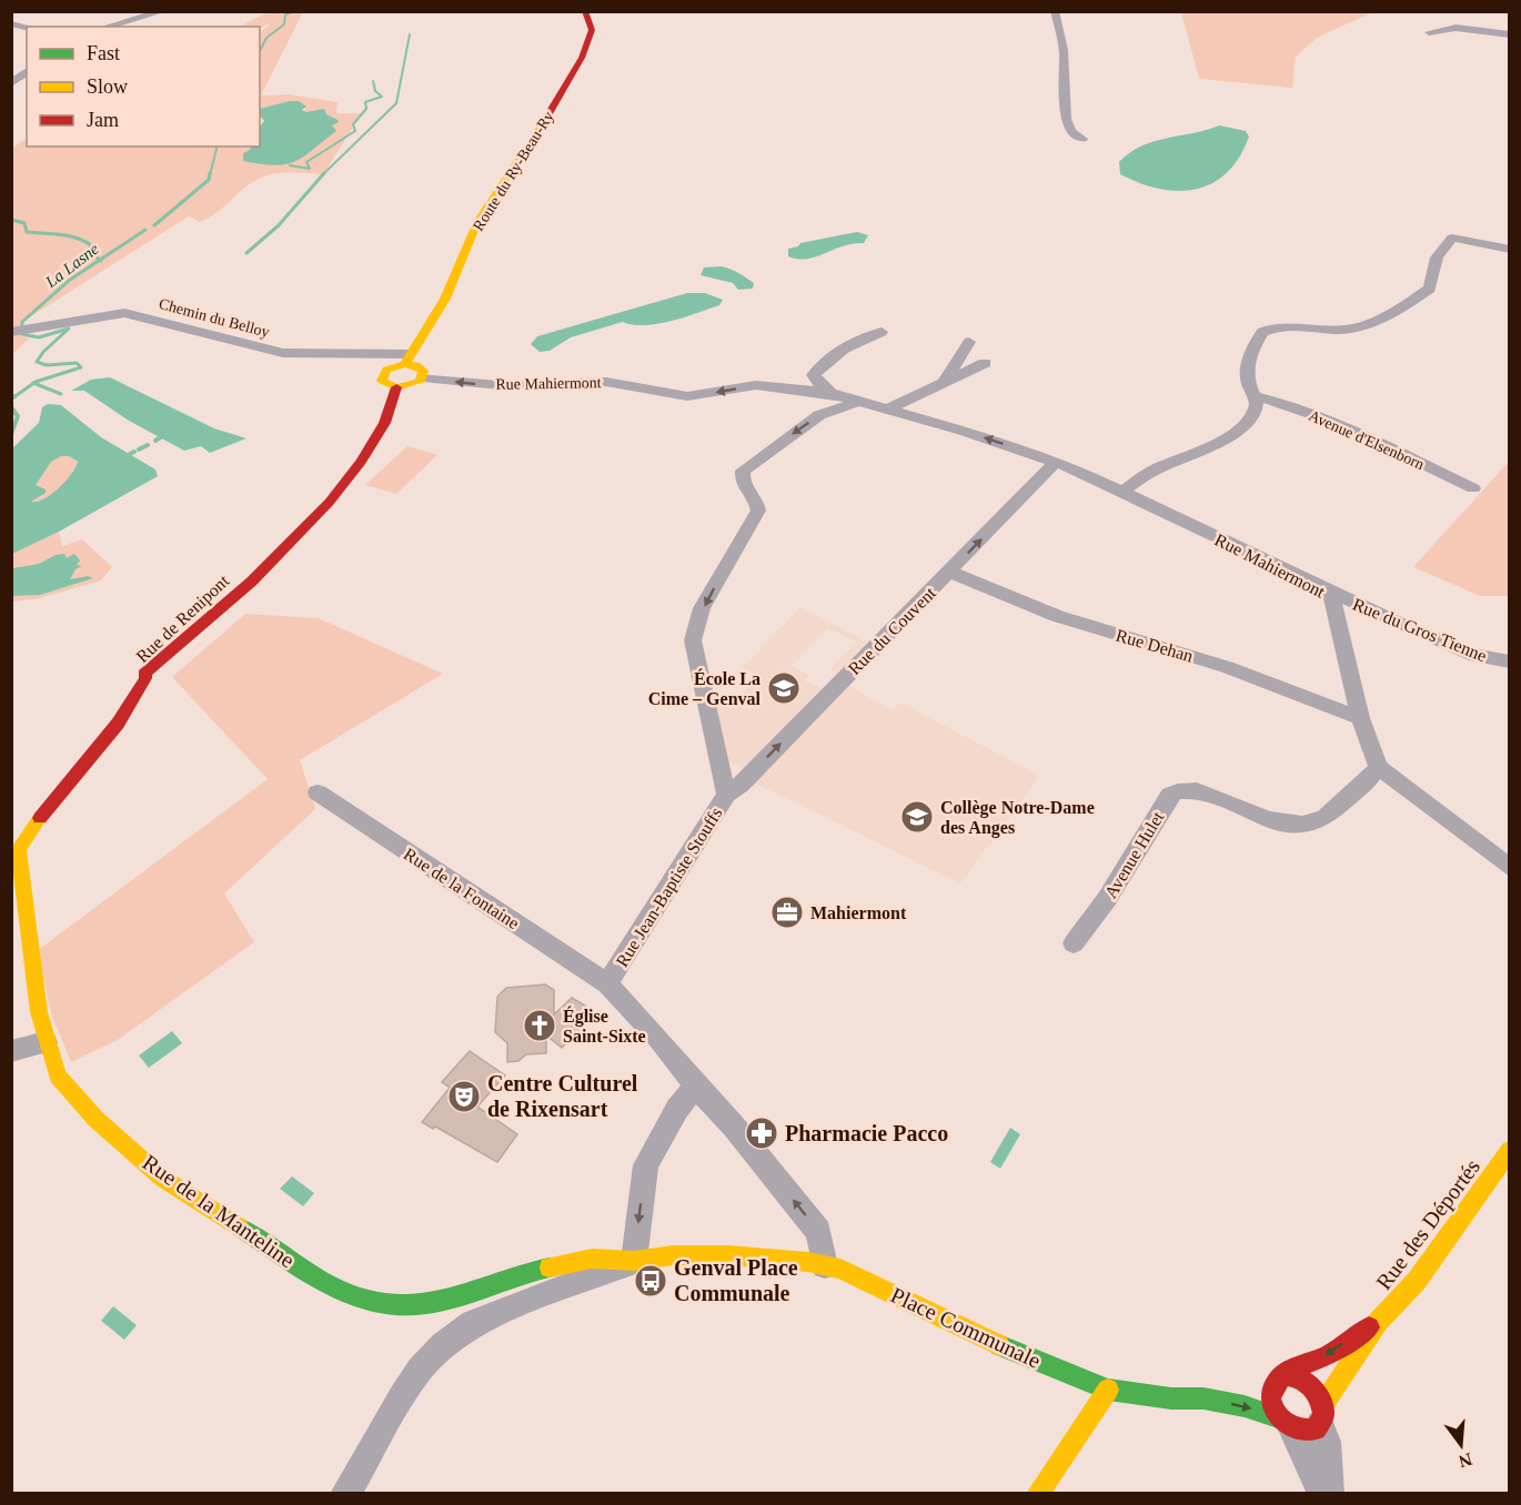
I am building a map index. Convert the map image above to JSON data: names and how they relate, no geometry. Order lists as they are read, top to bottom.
{
  "streets": {
    "street": [
      "Route du Ry-Beau-Ry",
      "Chemin du Belloy",
      "Rue Mahiermont",
      "Avenue d'Elsenborn",
      "Rue de Renipont",
      "Rue du Gros Tienne",
      "Rue du Couvent",
      "Rue Dehan",
      "Avenue Hulet",
      "Rue Jean-Baptiste Stouffs",
      "Rue de la Fontaine",
      "Rue de la Manteline",
      "Rue des Déportés",
      "Place Communale"
    ]
  },
  "crossings": [
    ["Route du Ry-Beau-Ry", "Chemin du Belloy"],
    ["Rue Mahiermont", "Rue du Gros Tienne"],
    ["Rue Mahiermont", "Rue du Couvent"],
    ["Rue Mahiermont", "Rue Dehan"],
    ["Rue Mahiermont", "Avenue Hulet"],
    ["Rue Mahiermont", "Rue Jean-Baptiste Stouffs"],
    ["Rue de Renipont", "Rue de la Manteline"],
    ["Rue du Couvent", "Rue Dehan"],
    ["Rue du Couvent", "Rue Jean-Baptiste Stouffs"],
    ["Rue Jean-Baptiste Stouffs", "Rue de la Fontaine"],
    ["Rue de la Manteline", "Place Communale"]
  ],
  "one_way": ["Rue Mahiermont", "Rue du Couvent", "Rue Jean-Baptiste Stouffs"],
  "water": ["La Lasne"],
  "places": {
    "school or university": ["École La Cime – Genval", "Collège Notre-Dame des Anges"],
    "office": ["Mahiermont"],
    "church": ["Église Saint-Sixte"],
    "theatre": ["Centre Culturel de Rixensart"],
    "pharmacy": ["Pharmacie Pacco"],
    "bus stop": ["Genval Place Communale"]
  },
  "legend": ["Fast", "Slow", "Jam"],
  "north": "bottom"
}
